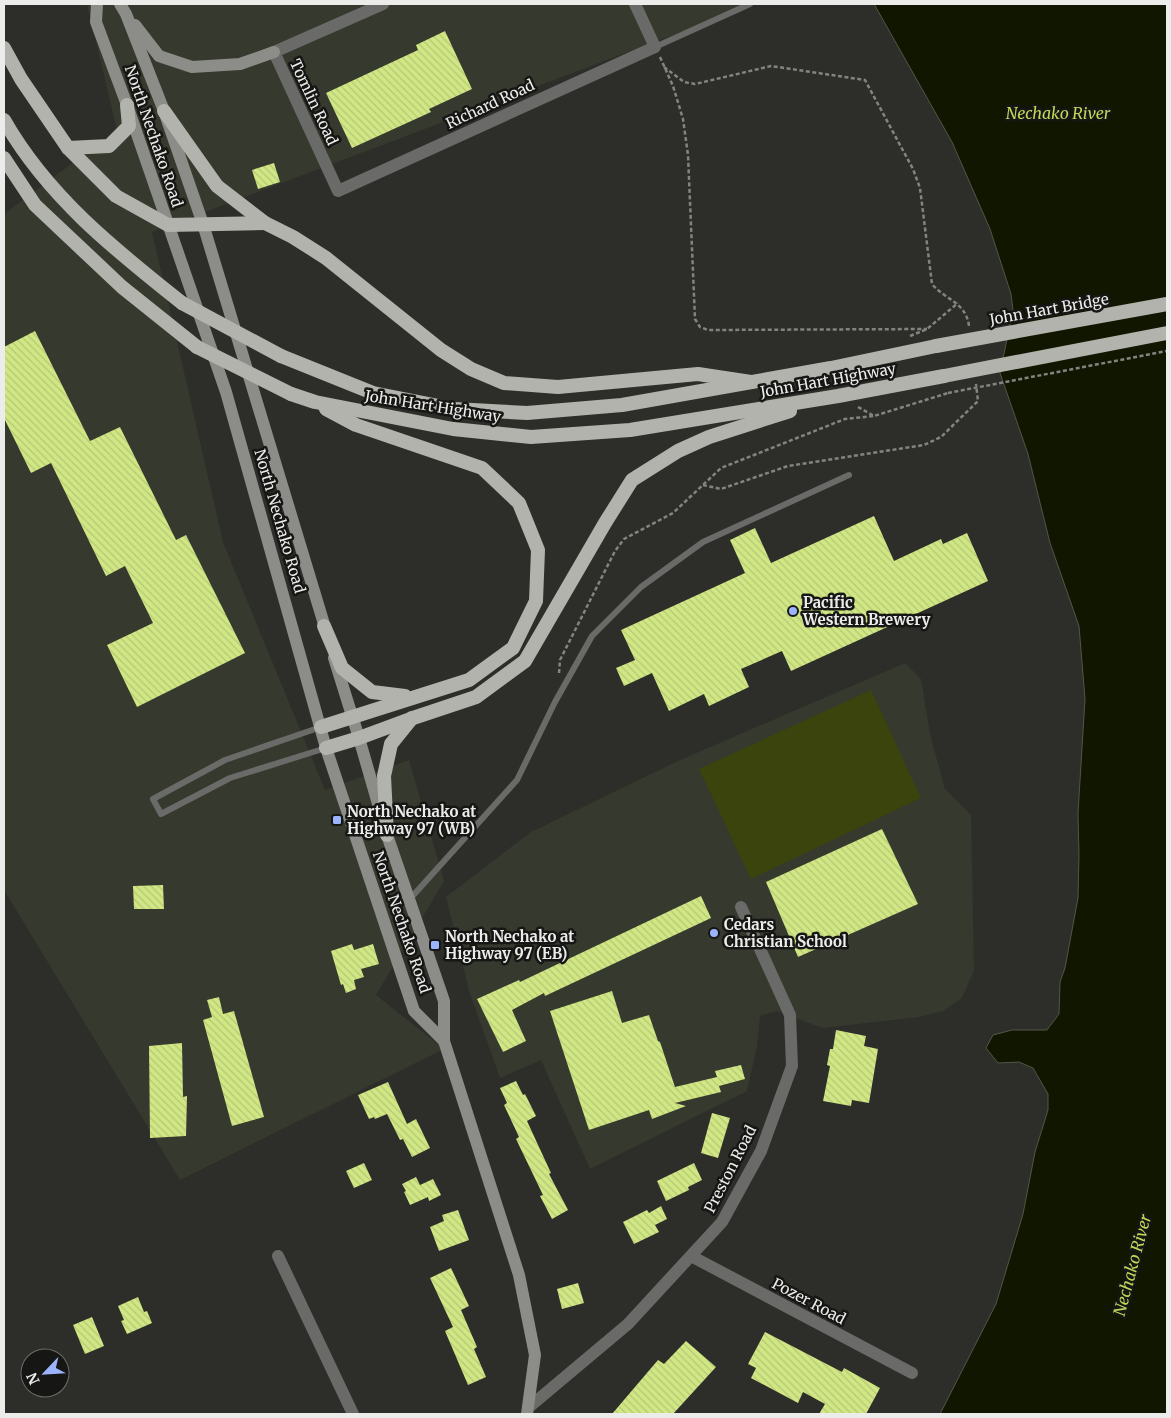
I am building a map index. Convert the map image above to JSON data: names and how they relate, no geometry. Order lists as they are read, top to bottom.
{
  "streets": {
    "highway": ["John Hart Bridge", "John Hart Highway"],
    "main road": ["North Nechako Road"],
    "street": [
      "Tomlin Road",
      "Richard Road",
      "Preston Road",
      "Pozer Road"
    ]
  },
  "crossings": [
    ["Tomlin Road", "Richard Road"],
    ["North Nechako Road", "Preston Road"],
    ["John Hart Bridge", "John Hart Highway"],
    ["Preston Road", "Pozer Road"]
  ],
  "water": ["Nechako River"],
  "places": {
    "other": ["Pacific Western Brewery", "Cedars Christian School"],
    "transit": ["North Nechako at Highway 97 (WB)", "North Nechako at Highway 97 (EB)"]
  },
  "north": "bottom left"
}
